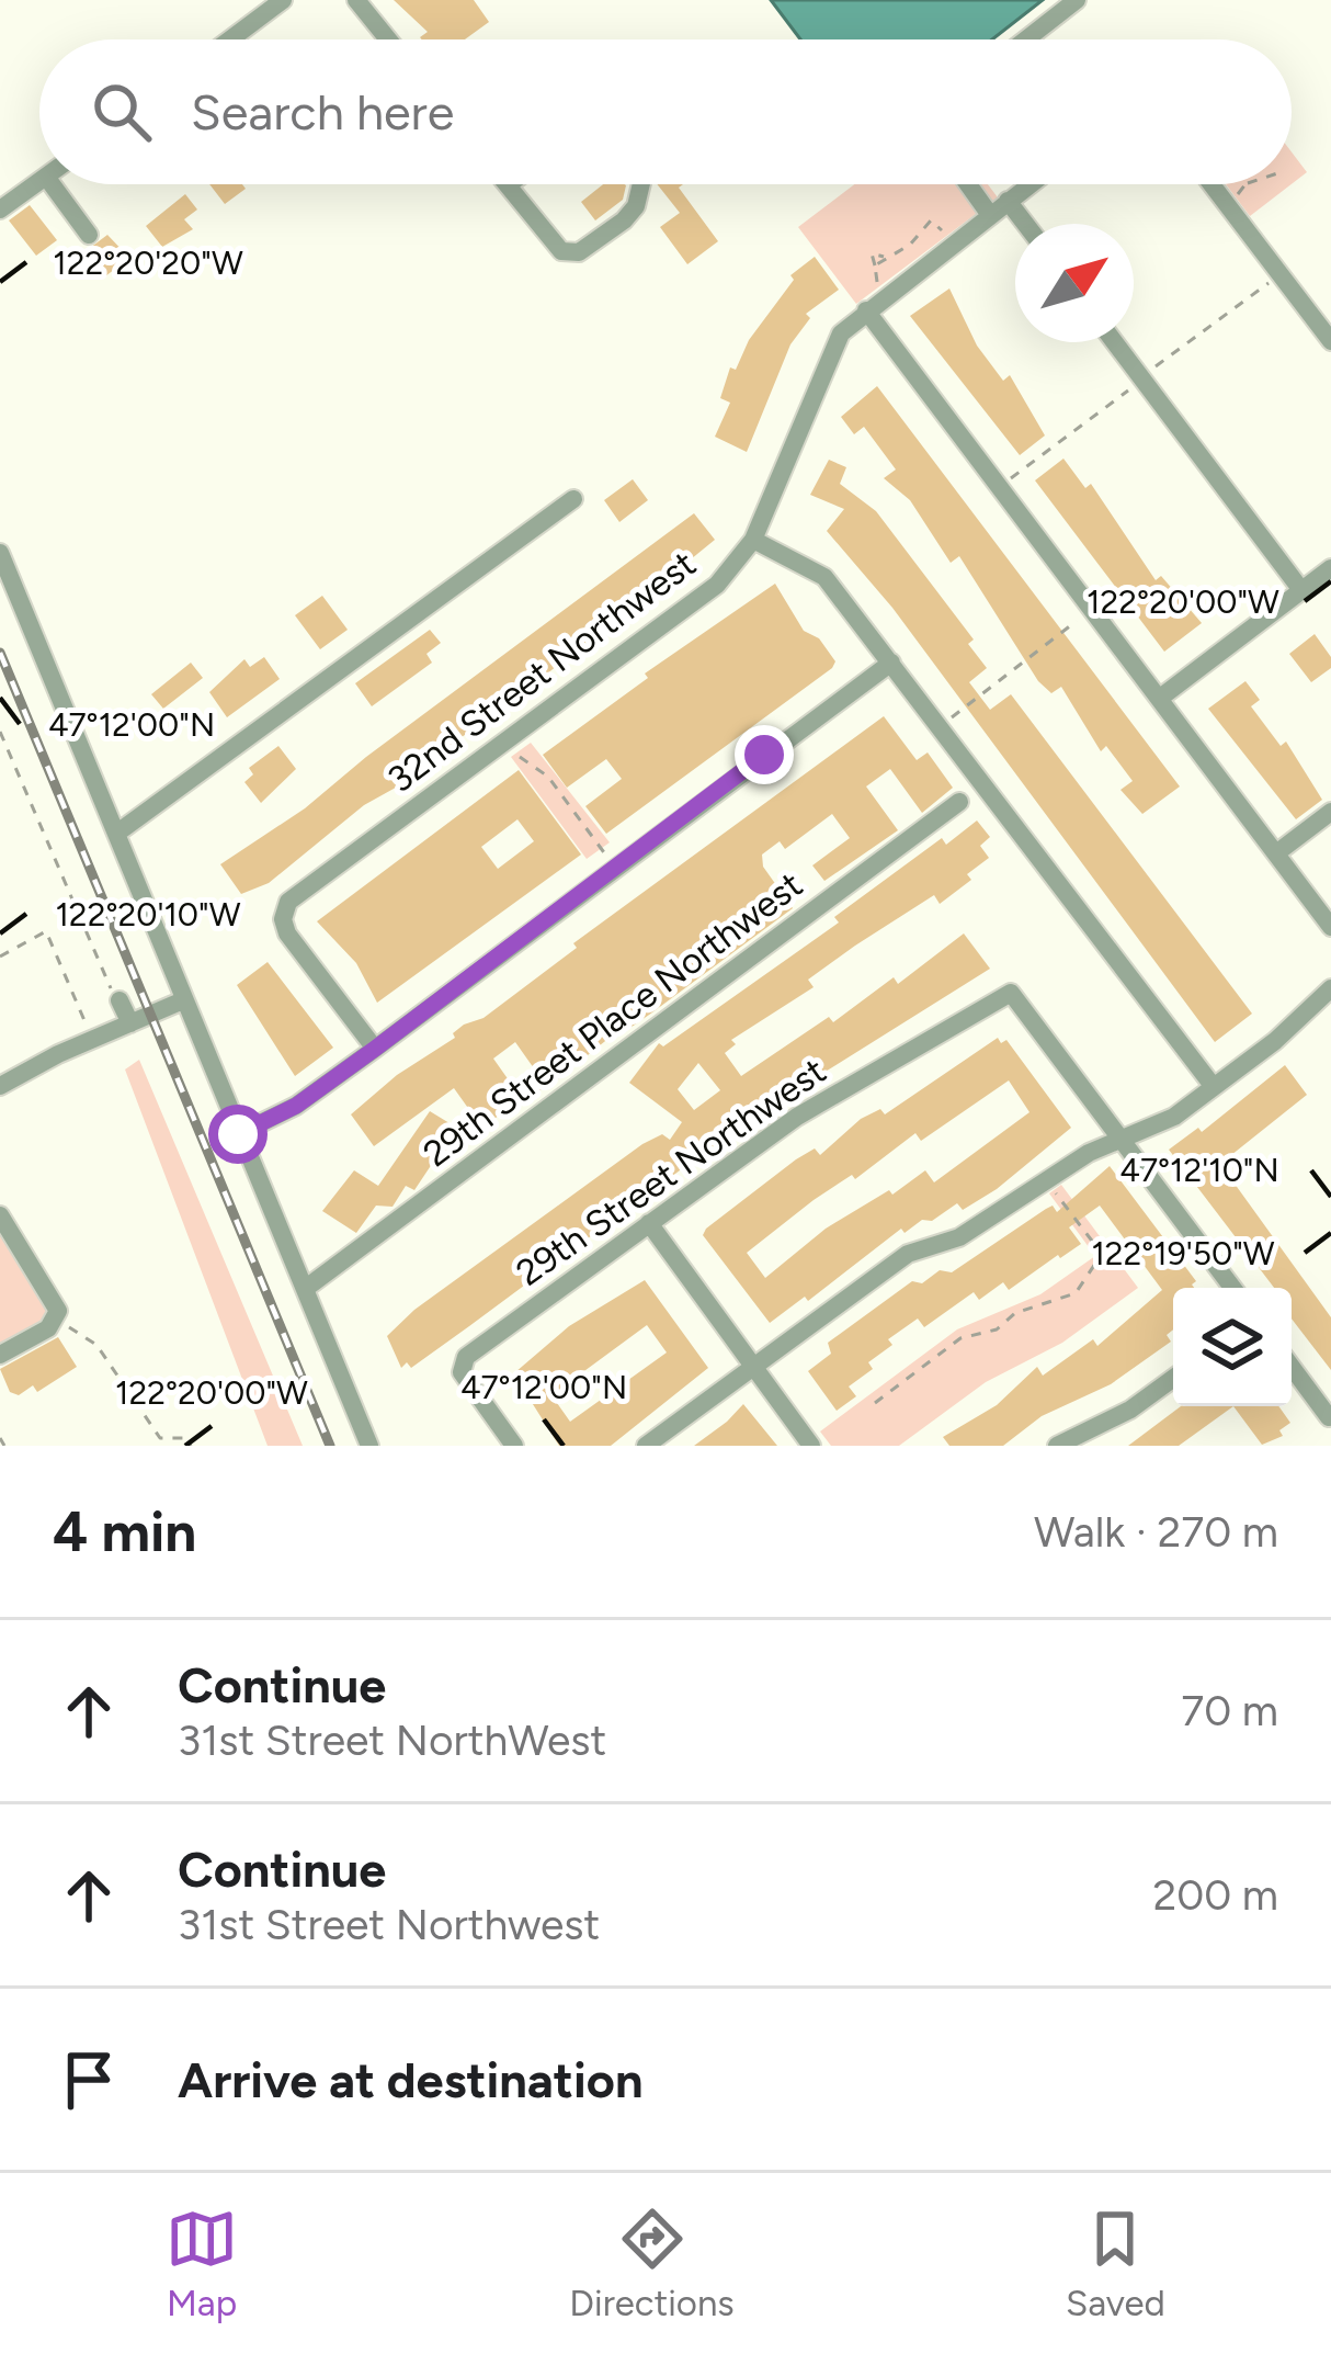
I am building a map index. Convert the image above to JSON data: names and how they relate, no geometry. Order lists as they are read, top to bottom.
{
  "streets": {
    "street": ["32nd Street Northwest", "29th Street Place Northwest", "29th Street Northwest"]
  },
  "north": "top right",
  "page": {
    "search": "Search here",
    "heading": ["4 min", "Walk · 270 m"],
    "list": [
      ["Continue", "31st Street NorthWest", "70 m"],
      ["Continue", "31st Street Northwest", "200 m"],
      "Arrive at destination"
    ],
    "nav": ["Map", "Directions", "Saved"]
  },
  "coordinates": [
    "122°20'20\"W",
    "122°20'00\"W",
    "47°12'00\"N",
    "122°20'10\"W",
    "47°12'10\"N",
    "122°19'50\"W"
  ]
}
